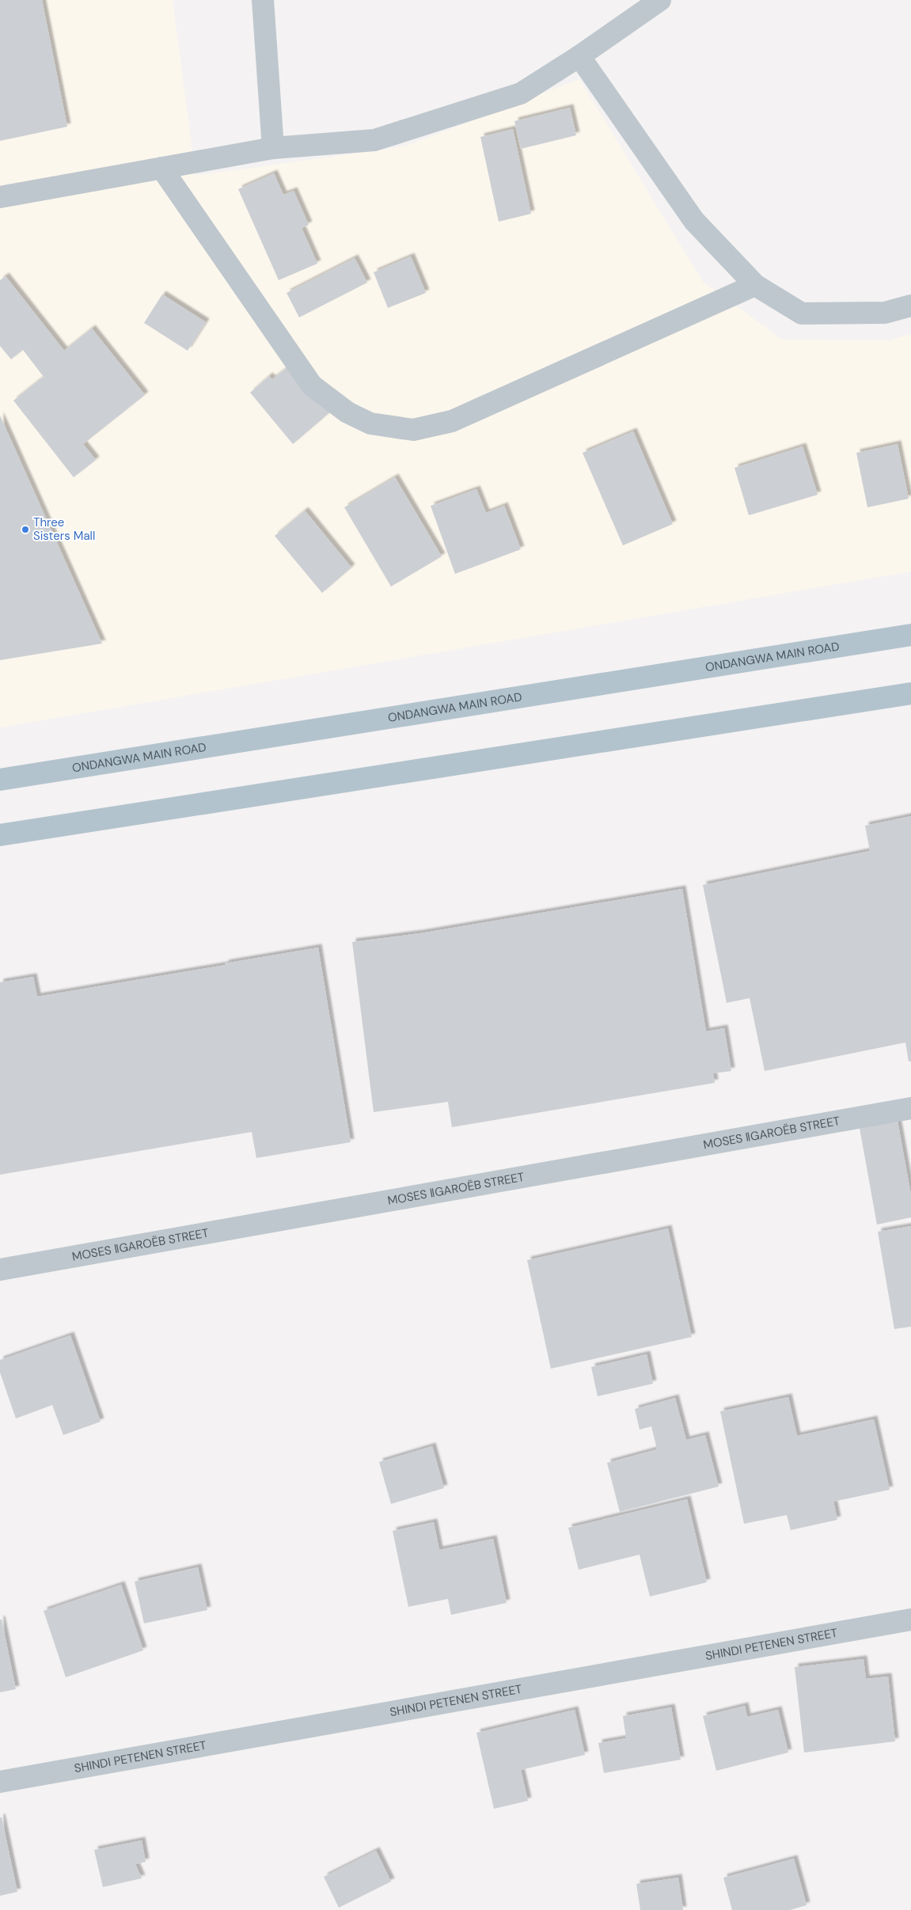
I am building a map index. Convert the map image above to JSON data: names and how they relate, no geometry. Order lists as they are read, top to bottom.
{
  "streets": {
    "main road": ["ONDANGWA MAIN ROAD"],
    "street": ["MOSES ǁGAROËB STREET", "SHINDI PETENEN STREET"]
  },
  "places": ["Three Sisters Mall"]
}
